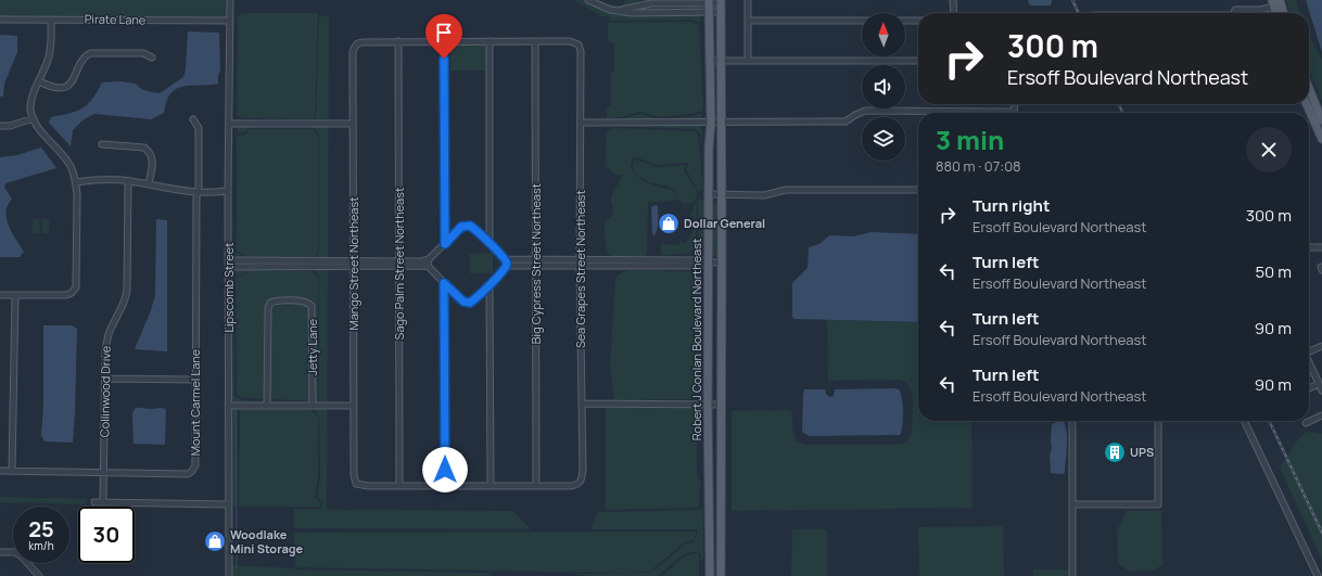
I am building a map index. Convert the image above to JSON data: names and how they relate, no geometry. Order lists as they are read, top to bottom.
{
  "streets": {
    "main road": ["Robert J Conlan Boulevard Northeast"],
    "street": [
      "Pirate Lane",
      "Mango Street Northeast",
      "Sago Palm Street Northeast",
      "Big Cypress Street Northeast",
      "Sea Grapes Street Northeast",
      "Lipscomb Street",
      "Jetty Lane",
      "Collinwood Drive",
      "Mount Carmel Lane"
    ]
  },
  "crossings": [
    ["Pirate Lane", "Lipscomb Street"],
    ["Mango Street Northeast", "Sago Palm Street Northeast"],
    ["Big Cypress Street Northeast", "Sea Grapes Street Northeast"],
    ["Collinwood Drive", "Mount Carmel Lane"]
  ],
  "places": {
    "shop": ["Dollar General", "Woodlake Mini Storage"],
    "building": ["UPS"]
  },
  "north": "top",
  "page": {
    "turn": ["300 m", "Ersoff Boulevard Northeast"],
    "heading": ["3 min", "880 m · 07:08"],
    "list": [
      {
        "name": "Turn right",
        "note": "Ersoff Boulevard Northeast",
        "value": "300 m"
      },
      {
        "name": "Turn left",
        "note": "Ersoff Boulevard Northeast",
        "value": "50 m"
      },
      {
        "name": "Turn left",
        "note": "Ersoff Boulevard Northeast",
        "value": "90 m"
      },
      {
        "name": "Turn left",
        "note": "Ersoff Boulevard Northeast",
        "value": "90 m"
      }
    ],
    "speed": "25 km/h",
    "limit": "30"
  }
}
